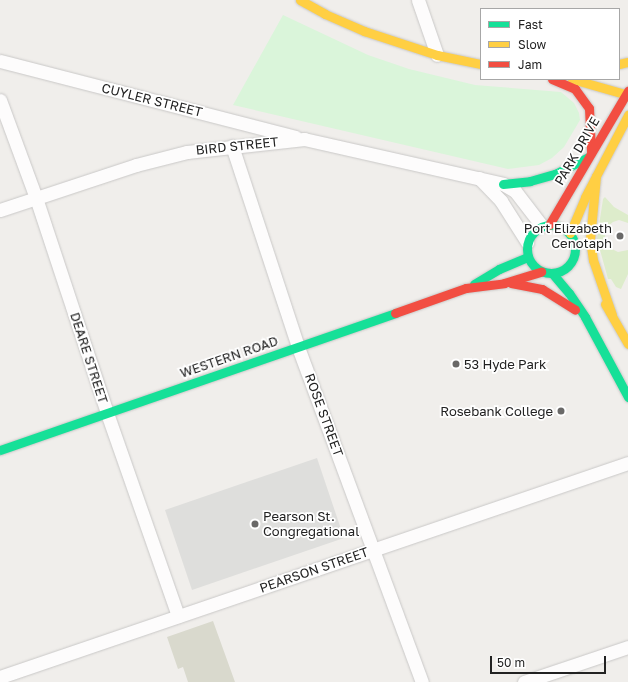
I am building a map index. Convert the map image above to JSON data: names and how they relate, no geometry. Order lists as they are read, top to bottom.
{
  "streets": {
    "street": [
      "CUYLER STREET",
      "BIRD STREET",
      "PARK DRIVE",
      "WESTERN ROAD",
      "DEARE STREET",
      "ROSE STREET",
      "PEARSON STREET"
    ]
  },
  "crossings": [
    ["CUYLER STREET", "BIRD STREET"],
    ["BIRD STREET", "PARK DRIVE"],
    ["BIRD STREET", "WESTERN ROAD"],
    ["BIRD STREET", "DEARE STREET"],
    ["BIRD STREET", "ROSE STREET"],
    ["PARK DRIVE", "WESTERN ROAD"],
    ["WESTERN ROAD", "DEARE STREET"],
    ["WESTERN ROAD", "ROSE STREET"],
    ["DEARE STREET", "PEARSON STREET"],
    ["ROSE STREET", "PEARSON STREET"]
  ],
  "places": [
    "Port Elizabeth Cenotaph",
    "53 Hyde Park",
    "Rosebank College",
    "Pearson St. Congregational"
  ],
  "legend": ["Fast", "Slow", "Jam"],
  "scale_bar": "50 m"
}
